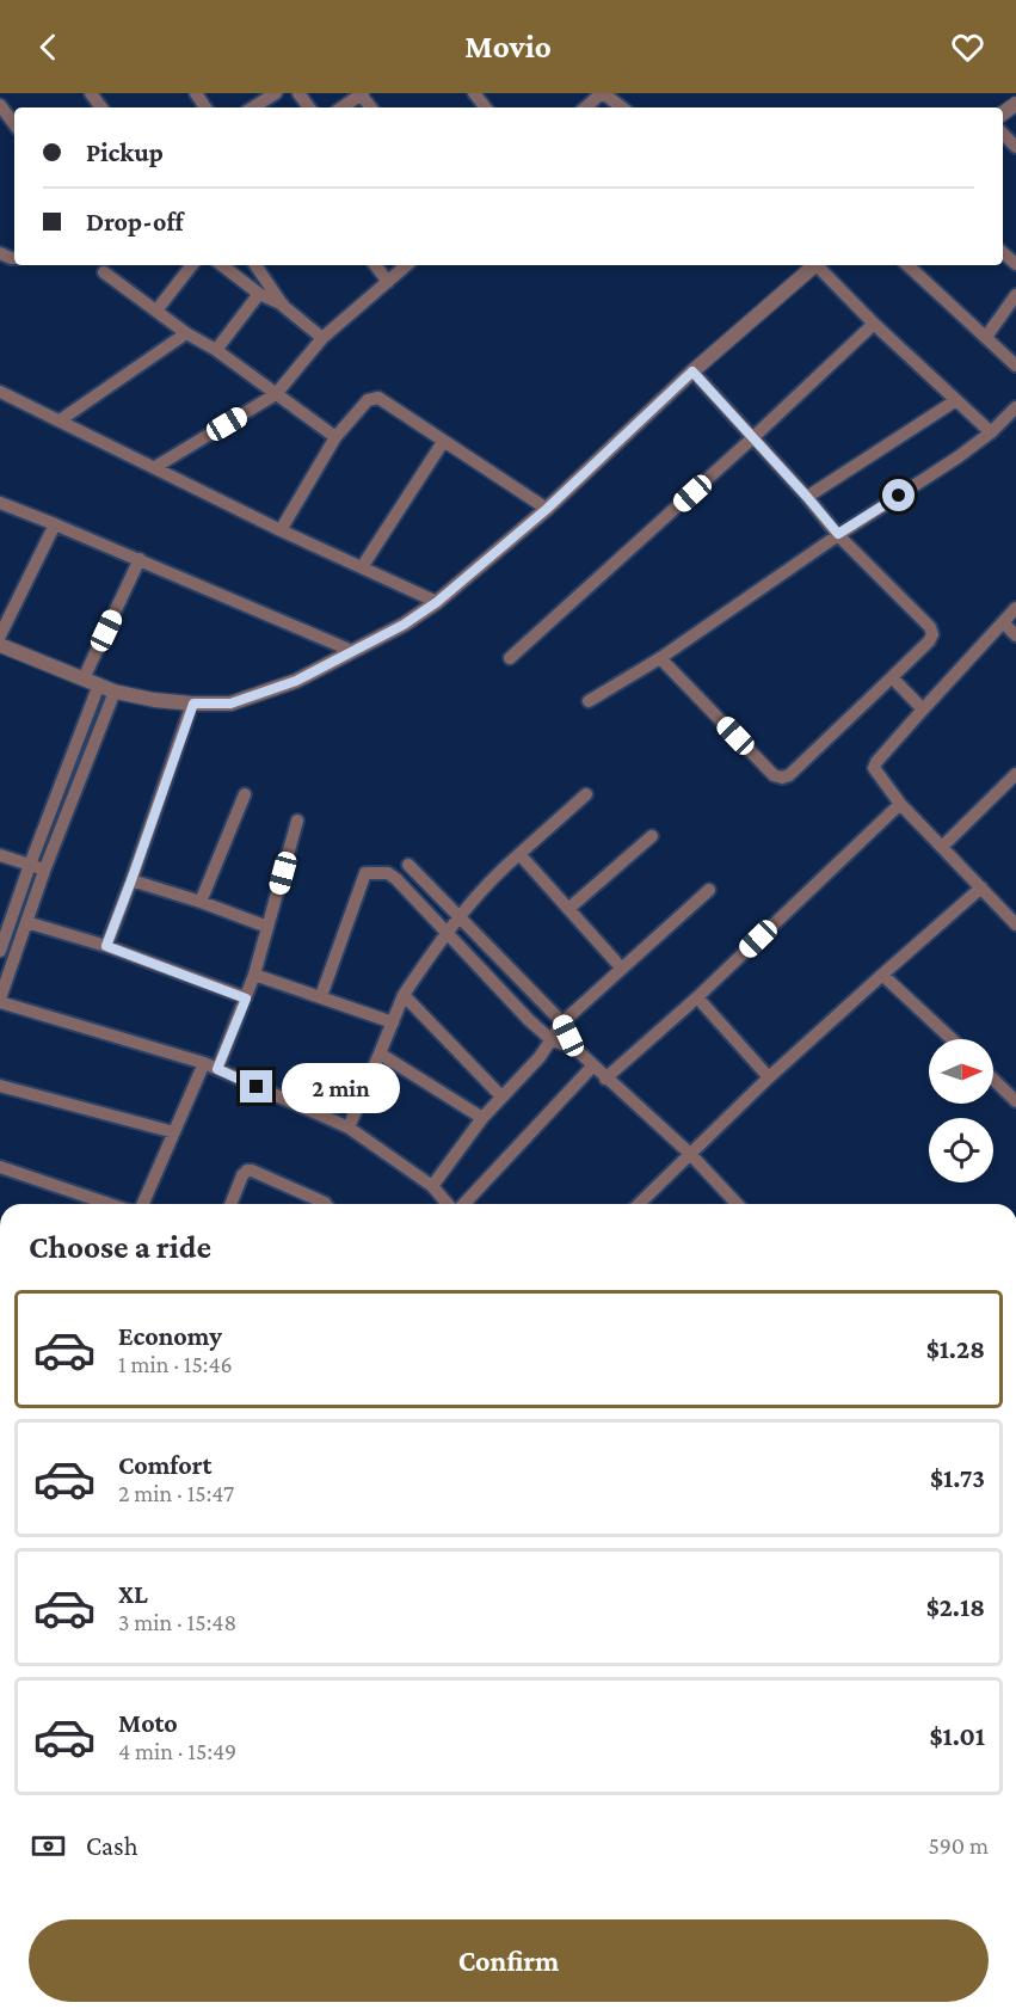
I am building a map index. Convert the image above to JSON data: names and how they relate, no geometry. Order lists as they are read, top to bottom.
{
  "north": "right",
  "page": {
    "header": "Movio",
    "banner": ["Pickup", "Drop-off"],
    "bubble": "2 min",
    "heading": "Choose a ride",
    "list": [
      {
        "name": "Economy",
        "note": "1 min · 15:46",
        "value": "$1.28"
      },
      {
        "name": "Comfort",
        "note": "2 min · 15:47",
        "value": "$1.73"
      },
      {
        "name": "XL",
        "note": "3 min · 15:48",
        "value": "$2.18"
      },
      {
        "name": "Moto",
        "note": "4 min · 15:49",
        "value": "$1.01"
      }
    ],
    "pay": ["Cash", "590 m"],
    "buttons": "Confirm"
  }
}
